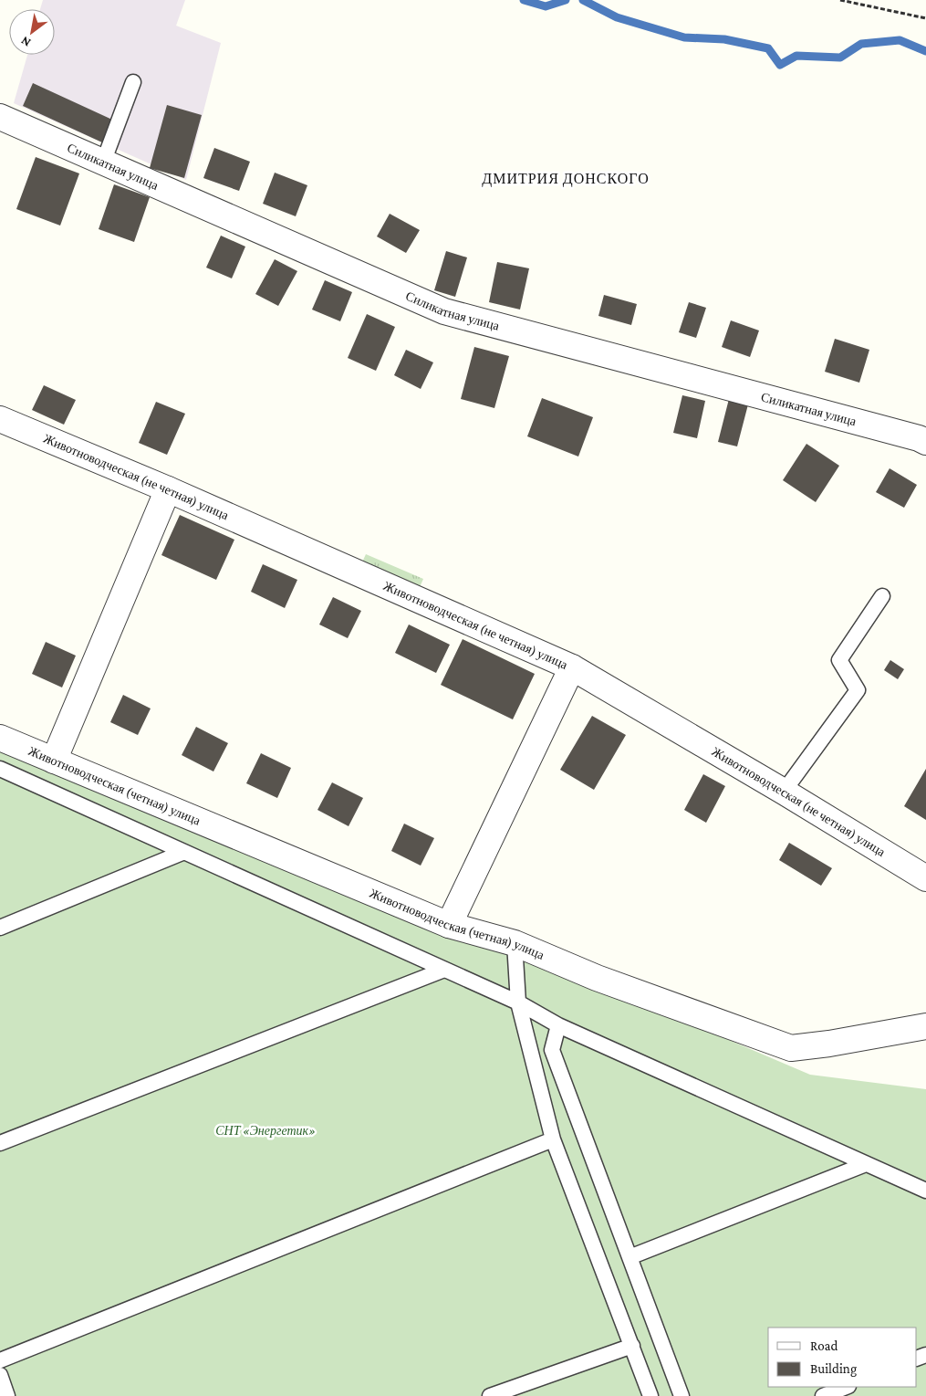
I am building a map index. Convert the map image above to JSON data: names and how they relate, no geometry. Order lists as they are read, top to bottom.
{
  "streets": {
    "street": ["Силикатная улица", "Животноводческая (не четная) улица", "Животноводческая (четная) улица"]
  },
  "districts": ["ДМИТРИЯ ДОНСКОГО"],
  "parks": ["СНТ «Энергетик»"],
  "legend": ["Road", "Building"],
  "north": "bottom left"
}
